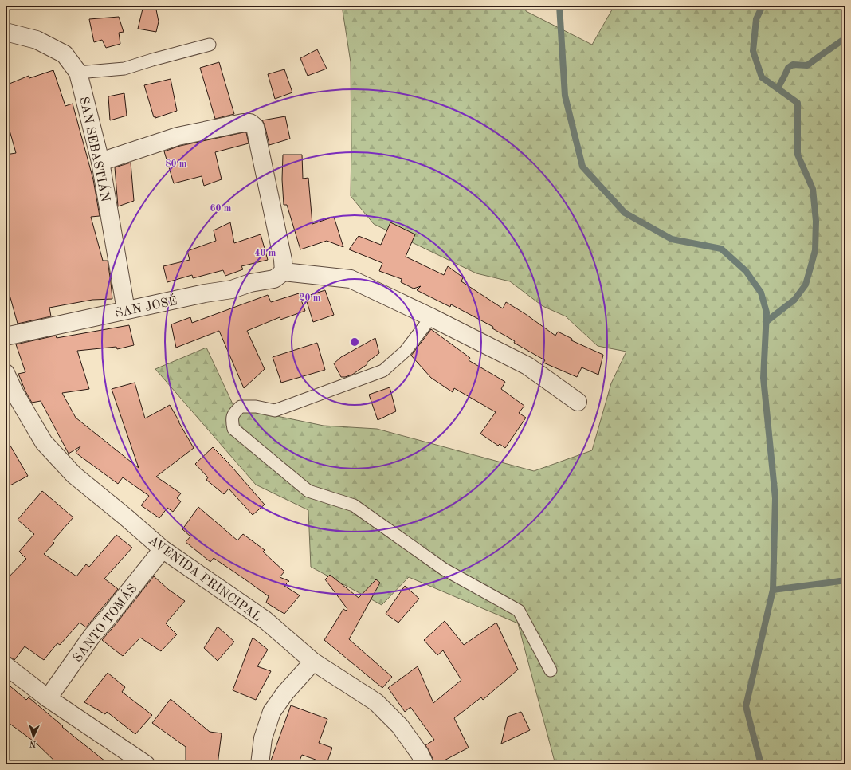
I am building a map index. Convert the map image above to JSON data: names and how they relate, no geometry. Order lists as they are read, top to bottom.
{
  "streets": {
    "street": [
      "SAN SEBASTIÁN",
      "SAN JOSÉ",
      "AVENIDA PRINCIPAL",
      "SANTO TOMÁS"
    ]
  },
  "crossings": [
    ["SAN SEBASTIÁN", "SAN JOSÉ"],
    ["AVENIDA PRINCIPAL", "SANTO TOMÁS"]
  ],
  "north": "bottom",
  "rings": [
    "80 m",
    "60 m",
    "40 m",
    "20 m"
  ]
}
